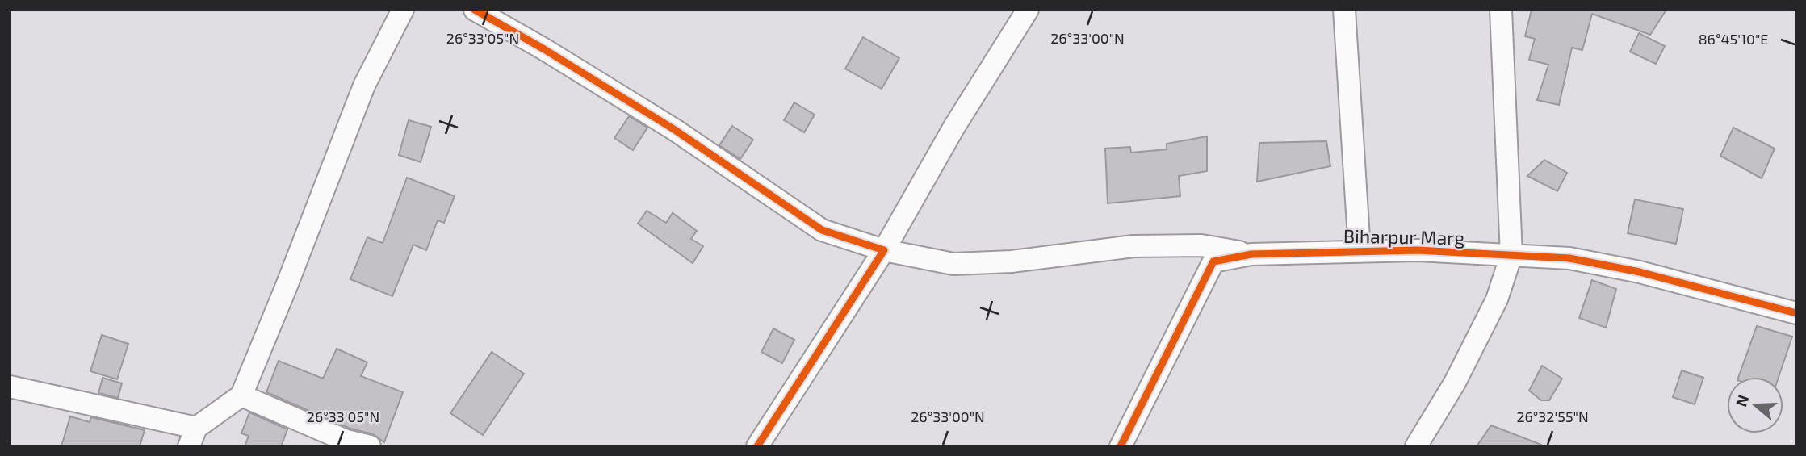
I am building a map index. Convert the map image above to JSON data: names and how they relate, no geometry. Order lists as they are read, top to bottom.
{
  "streets": {
    "street": ["Biharpur Marg"]
  },
  "north": "left",
  "coordinates": [
    "26°33'05\"N",
    "26°33'00\"N",
    "86°45'10\"E",
    "26°32'55\"N"
  ]
}
